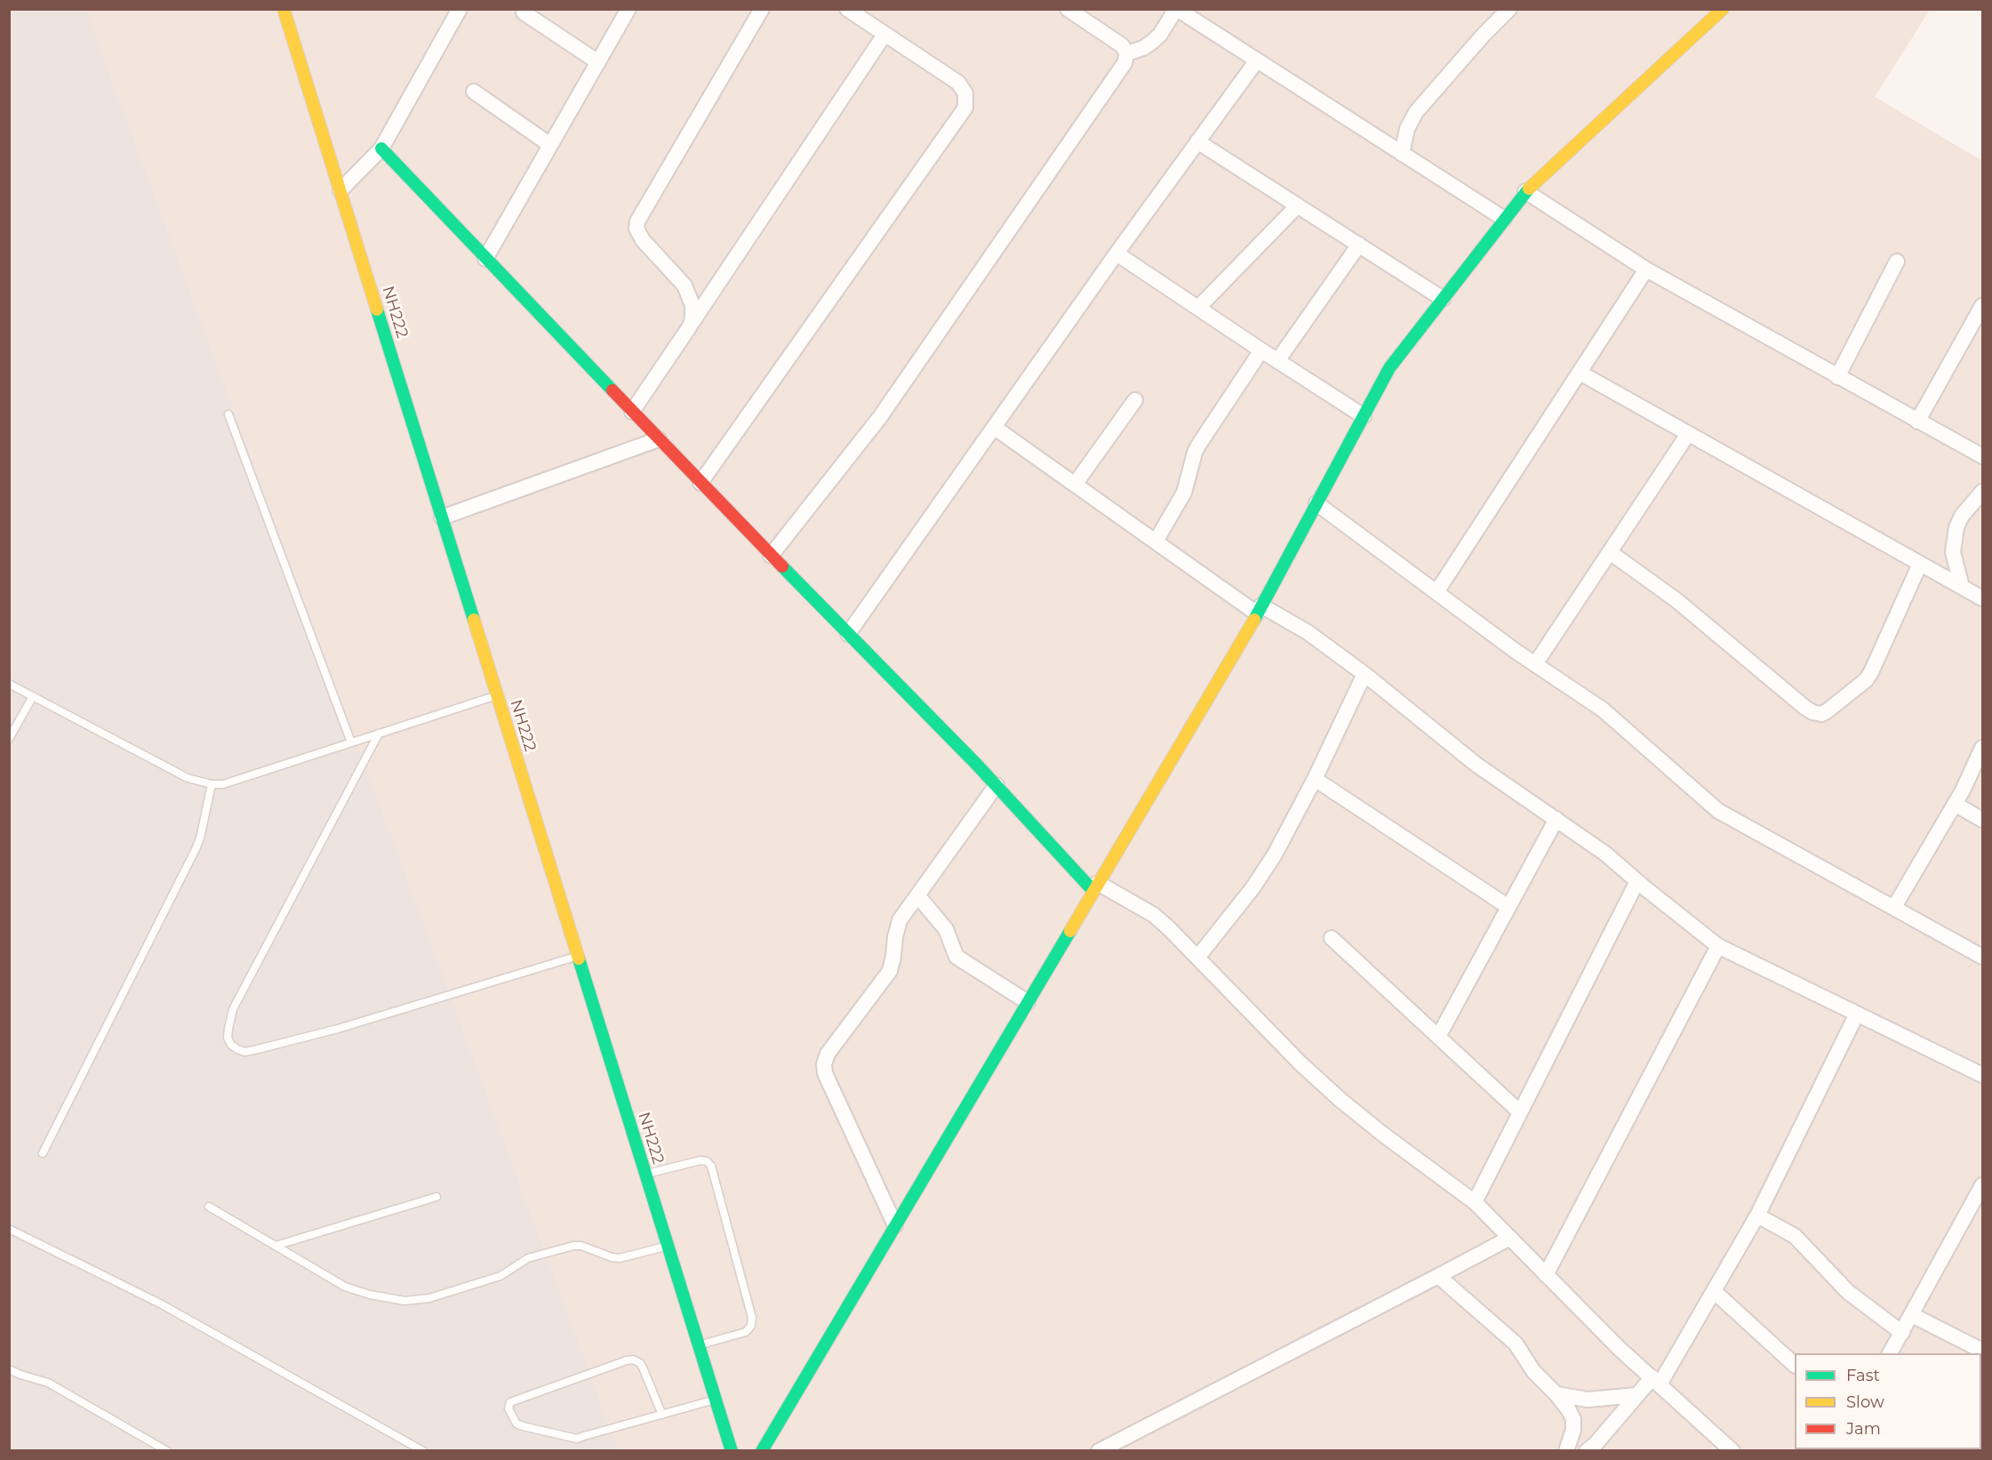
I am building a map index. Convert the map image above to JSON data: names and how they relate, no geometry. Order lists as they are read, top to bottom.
{
  "streets": {
    "street": ["NH222"]
  },
  "legend": ["Fast", "Slow", "Jam"]
}
